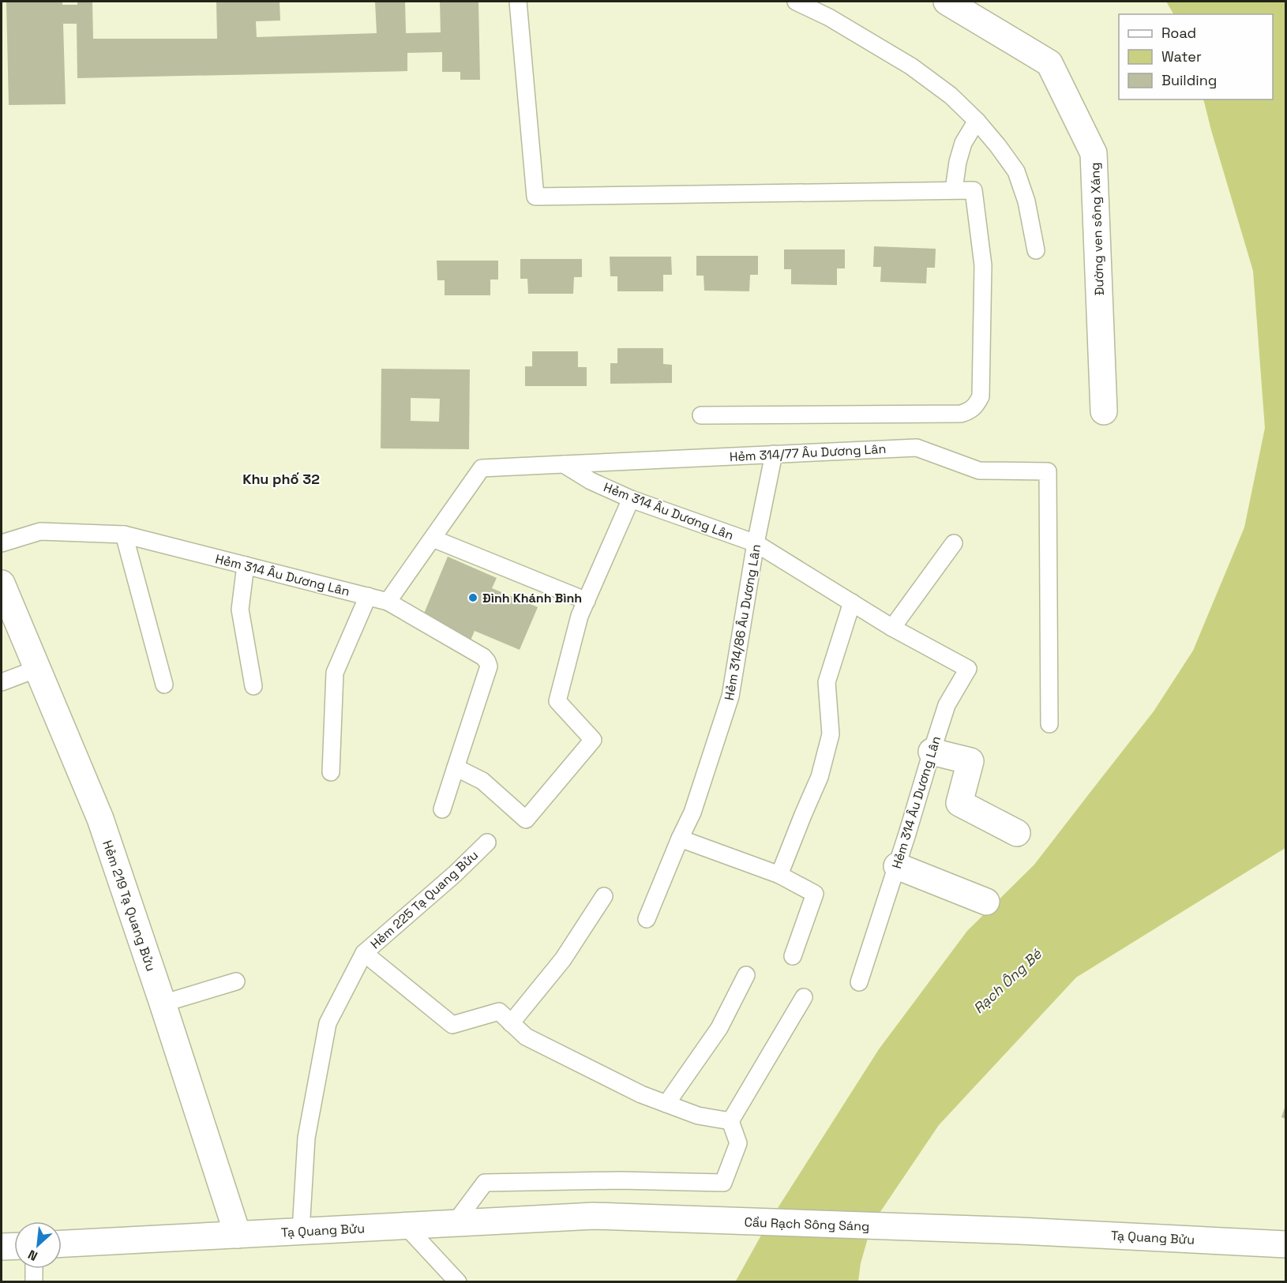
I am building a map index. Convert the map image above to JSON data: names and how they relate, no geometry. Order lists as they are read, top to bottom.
{
  "streets": {
    "street": [
      "Đường ven sông Xáng",
      "Hẻm 219 Tạ Quang Bửu",
      "Cầu Rạch Sông Sáng",
      "Tạ Quang Bửu"
    ],
    "lane": [
      "Hẻm 314/77 Âu Dương Lân",
      "Hẻm 314 Âu Dương Lân",
      "Hẻm 314/86 Âu Dương Lân",
      "Hẻm 225 Tạ Quang Bửu"
    ]
  },
  "crossings": [
    ["Hẻm 314/77 Âu Dương Lân", "Hẻm 314 Âu Dương Lân"],
    ["Hẻm 314/77 Âu Dương Lân", "Hẻm 314/86 Âu Dương Lân"],
    ["Hẻm 314 Âu Dương Lân", "Hẻm 314/86 Âu Dương Lân"],
    ["Hẻm 225 Tạ Quang Bửu", "Tạ Quang Bửu"],
    ["Hẻm 219 Tạ Quang Bửu", "Tạ Quang Bửu"],
    ["Cầu Rạch Sông Sáng", "Tạ Quang Bửu"]
  ],
  "districts": ["Khu phố 32"],
  "water": ["Rạch Ông Bé"],
  "places": ["Đình Khánh Bình"],
  "legend": ["Road", "Water", "Building"],
  "north": "bottom left"
}
